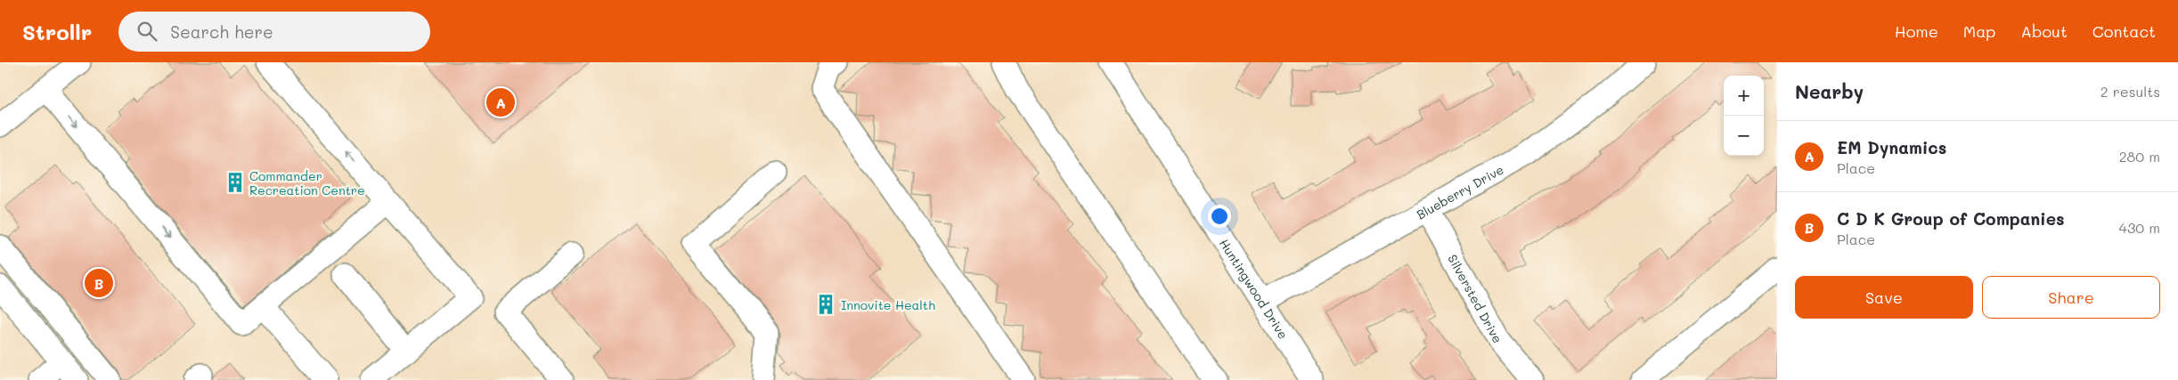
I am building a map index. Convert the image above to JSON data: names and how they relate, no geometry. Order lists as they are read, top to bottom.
{
  "streets": {
    "street": ["Blueberry Drive", "Huntingwood Drive", "Silversted Drive"]
  },
  "crossings": [
    ["Blueberry Drive", "Huntingwood Drive"],
    ["Blueberry Drive", "Silversted Drive"]
  ],
  "places": {
    "building": ["Commander Recreation Centre", "Innovite Health"]
  },
  "page": {
    "header": "Strollr",
    "search": "Search here",
    "nav": [
      "Home",
      "Map",
      "About",
      "Contact"
    ],
    "heading": ["Nearby", "2 results"],
    "map_buttons": ["+", "−"],
    "pins": ["A", "B"],
    "list": [
      {
        "mark": "A",
        "name": "EM Dynamics",
        "note": "Place",
        "value": "280 m"
      },
      {
        "mark": "B",
        "name": "C D K Group of Companies",
        "note": "Place",
        "value": "430 m"
      }
    ],
    "buttons": ["Save", "Share"]
  }
}
